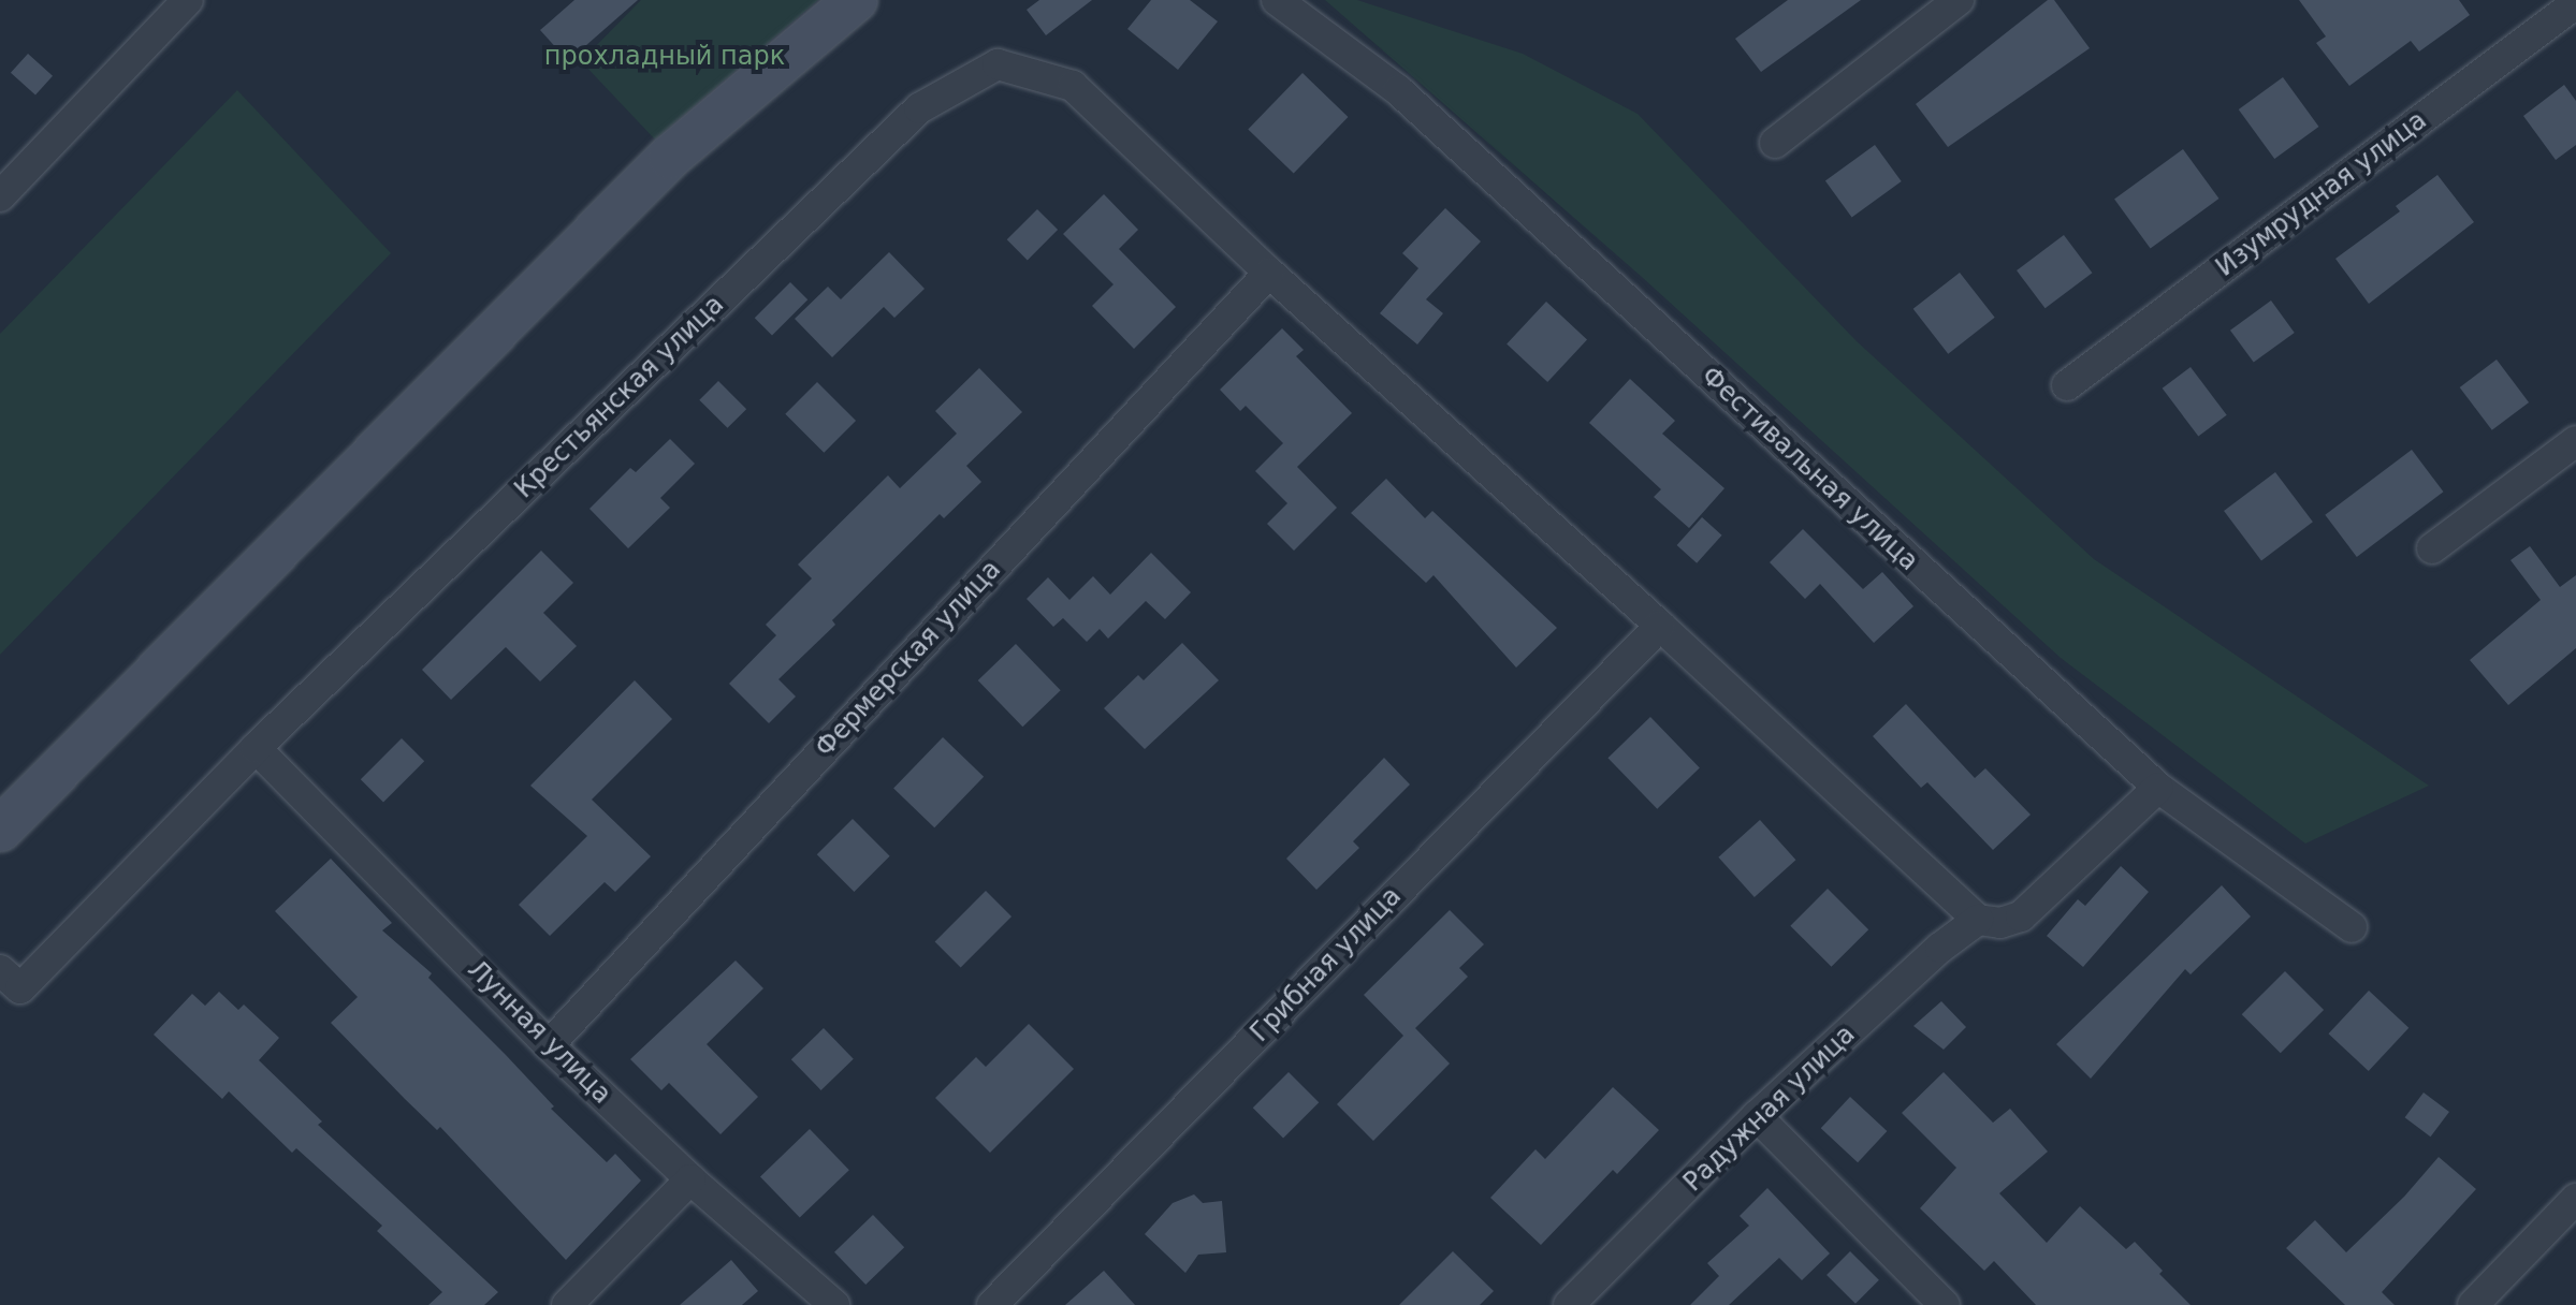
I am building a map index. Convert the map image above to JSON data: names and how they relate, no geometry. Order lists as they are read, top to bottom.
{
  "streets": {
    "street": [
      "Изумрудная улица",
      "Крестьянская улица",
      "Фестивальная улица",
      "Фермерская улица",
      "Грибная улица",
      "Лунная улица",
      "Радужная улица"
    ]
  },
  "crossings": [
    ["Крестьянская улица", "Фермерская улица"],
    ["Крестьянская улица", "Лунная улица"],
    ["Фермерская улица", "Лунная улица"]
  ],
  "parks": ["прохладный парк"]
}
